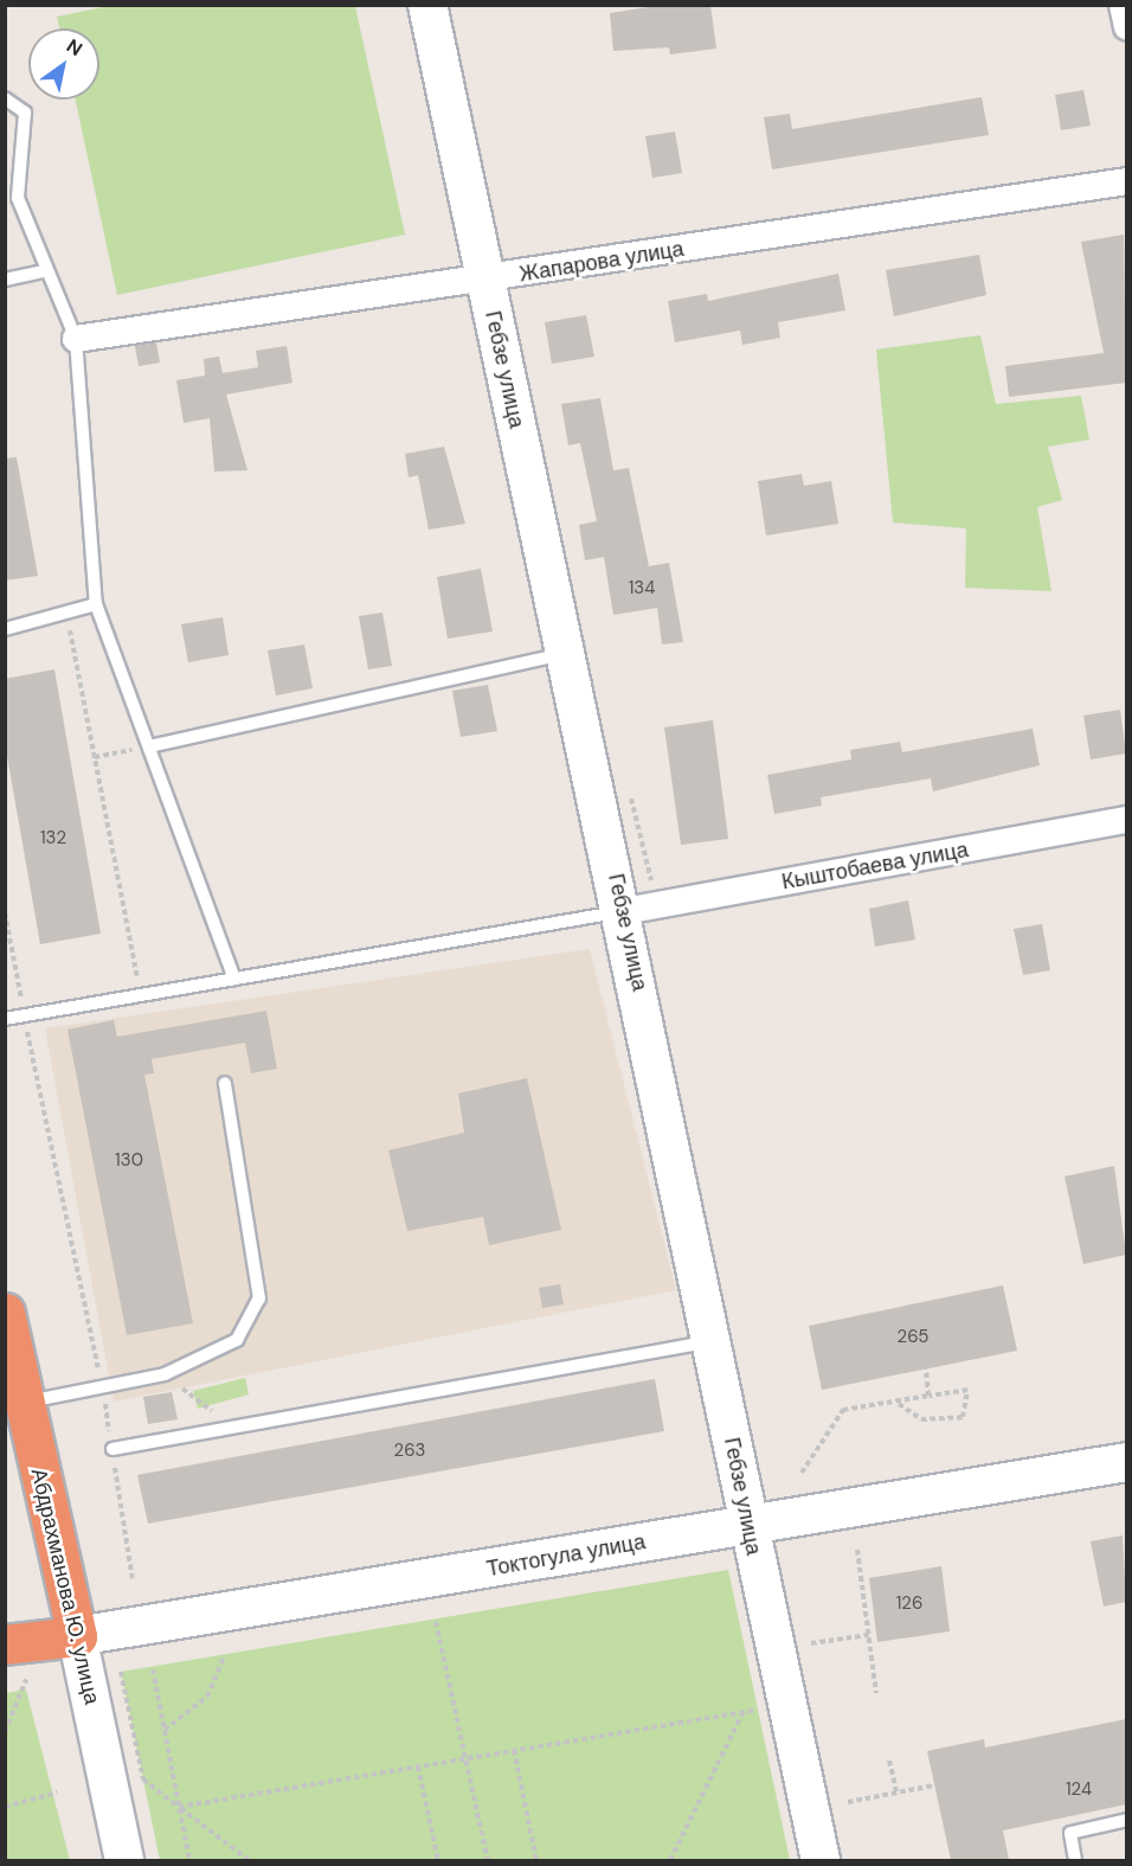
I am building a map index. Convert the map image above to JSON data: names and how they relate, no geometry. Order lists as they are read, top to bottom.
{
  "streets": {
    "highway": ["Токтогула улица", "Абдрахманова Ю. улица"],
    "main road": ["Гебзе улица"],
    "street": ["Жапарова улица", "Кыштобаева улица"]
  },
  "crossings": [
    ["Жапарова улица", "Гебзе улица"],
    ["Гебзе улица", "Кыштобаева улица"],
    ["Гебзе улица", "Токтогула улица"],
    ["Токтогула улица", "Абдрахманова Ю. улица"]
  ],
  "house_numbers": [
    "134",
    "132",
    "130",
    "265",
    "263",
    "126",
    "124"
  ],
  "north": "top right"
}
